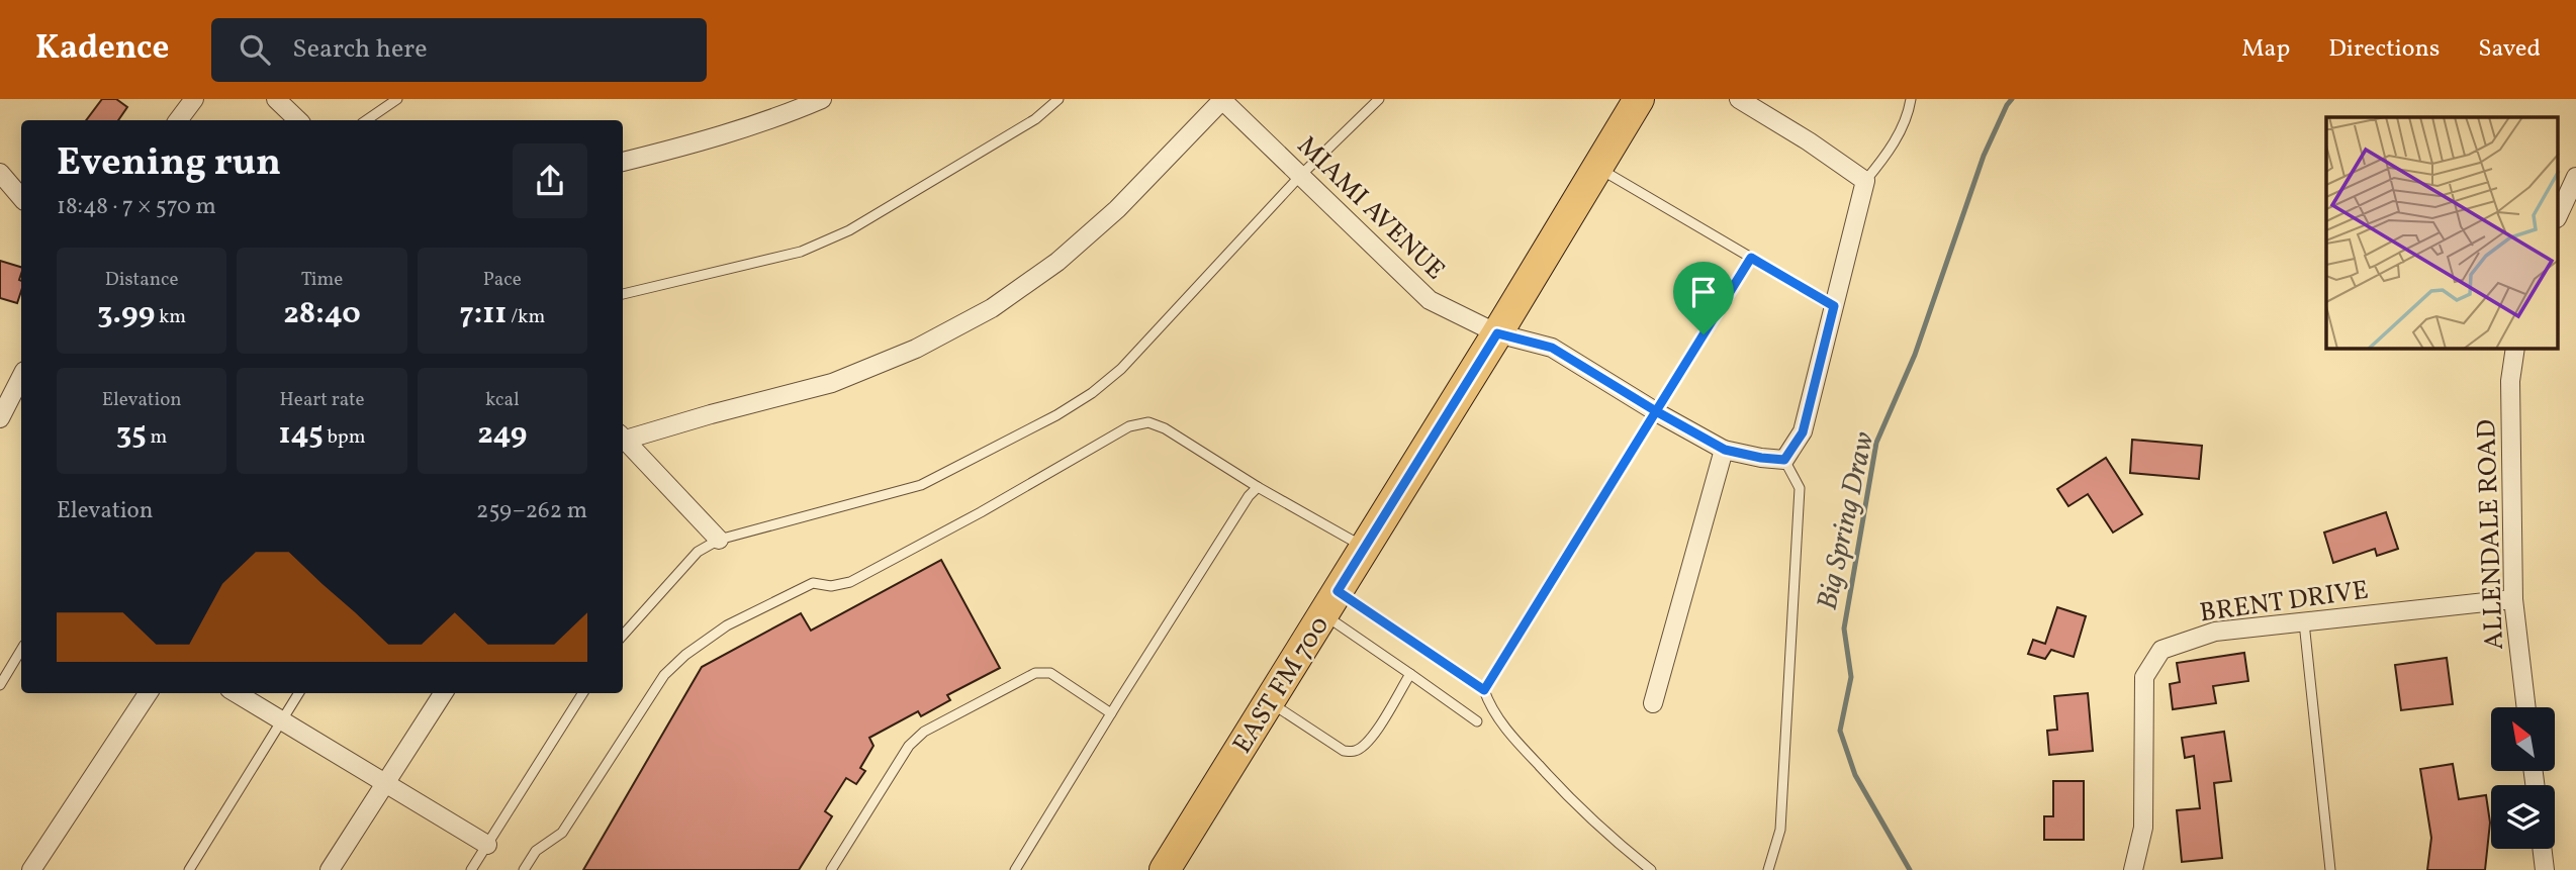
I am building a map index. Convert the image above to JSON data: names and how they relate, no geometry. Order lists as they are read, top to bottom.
{
  "streets": {
    "main road": ["EAST FM 700"],
    "street": ["MIAMI AVENUE", "ALLENDALE ROAD", "BRENT DRIVE"]
  },
  "crossings": [
    ["MIAMI AVENUE", "EAST FM 700"],
    ["ALLENDALE ROAD", "BRENT DRIVE"]
  ],
  "water": ["Big Spring Draw"],
  "north": "top left",
  "page": {
    "header": "Kadence",
    "search": "Search here",
    "nav": ["Map", "Directions", "Saved"],
    "heading": ["Evening run", "18:48 · 7 × 570 m"],
    "stats": [
      ["Distance", "3.99 km"],
      ["Time", "28:40"],
      ["Pace", "7:11 /km"],
      ["Elevation", "35 m"],
      ["Heart rate", "145 bpm"],
      ["kcal", "249"]
    ],
    "chart": ["Elevation", "259–262 m"]
  }
}
